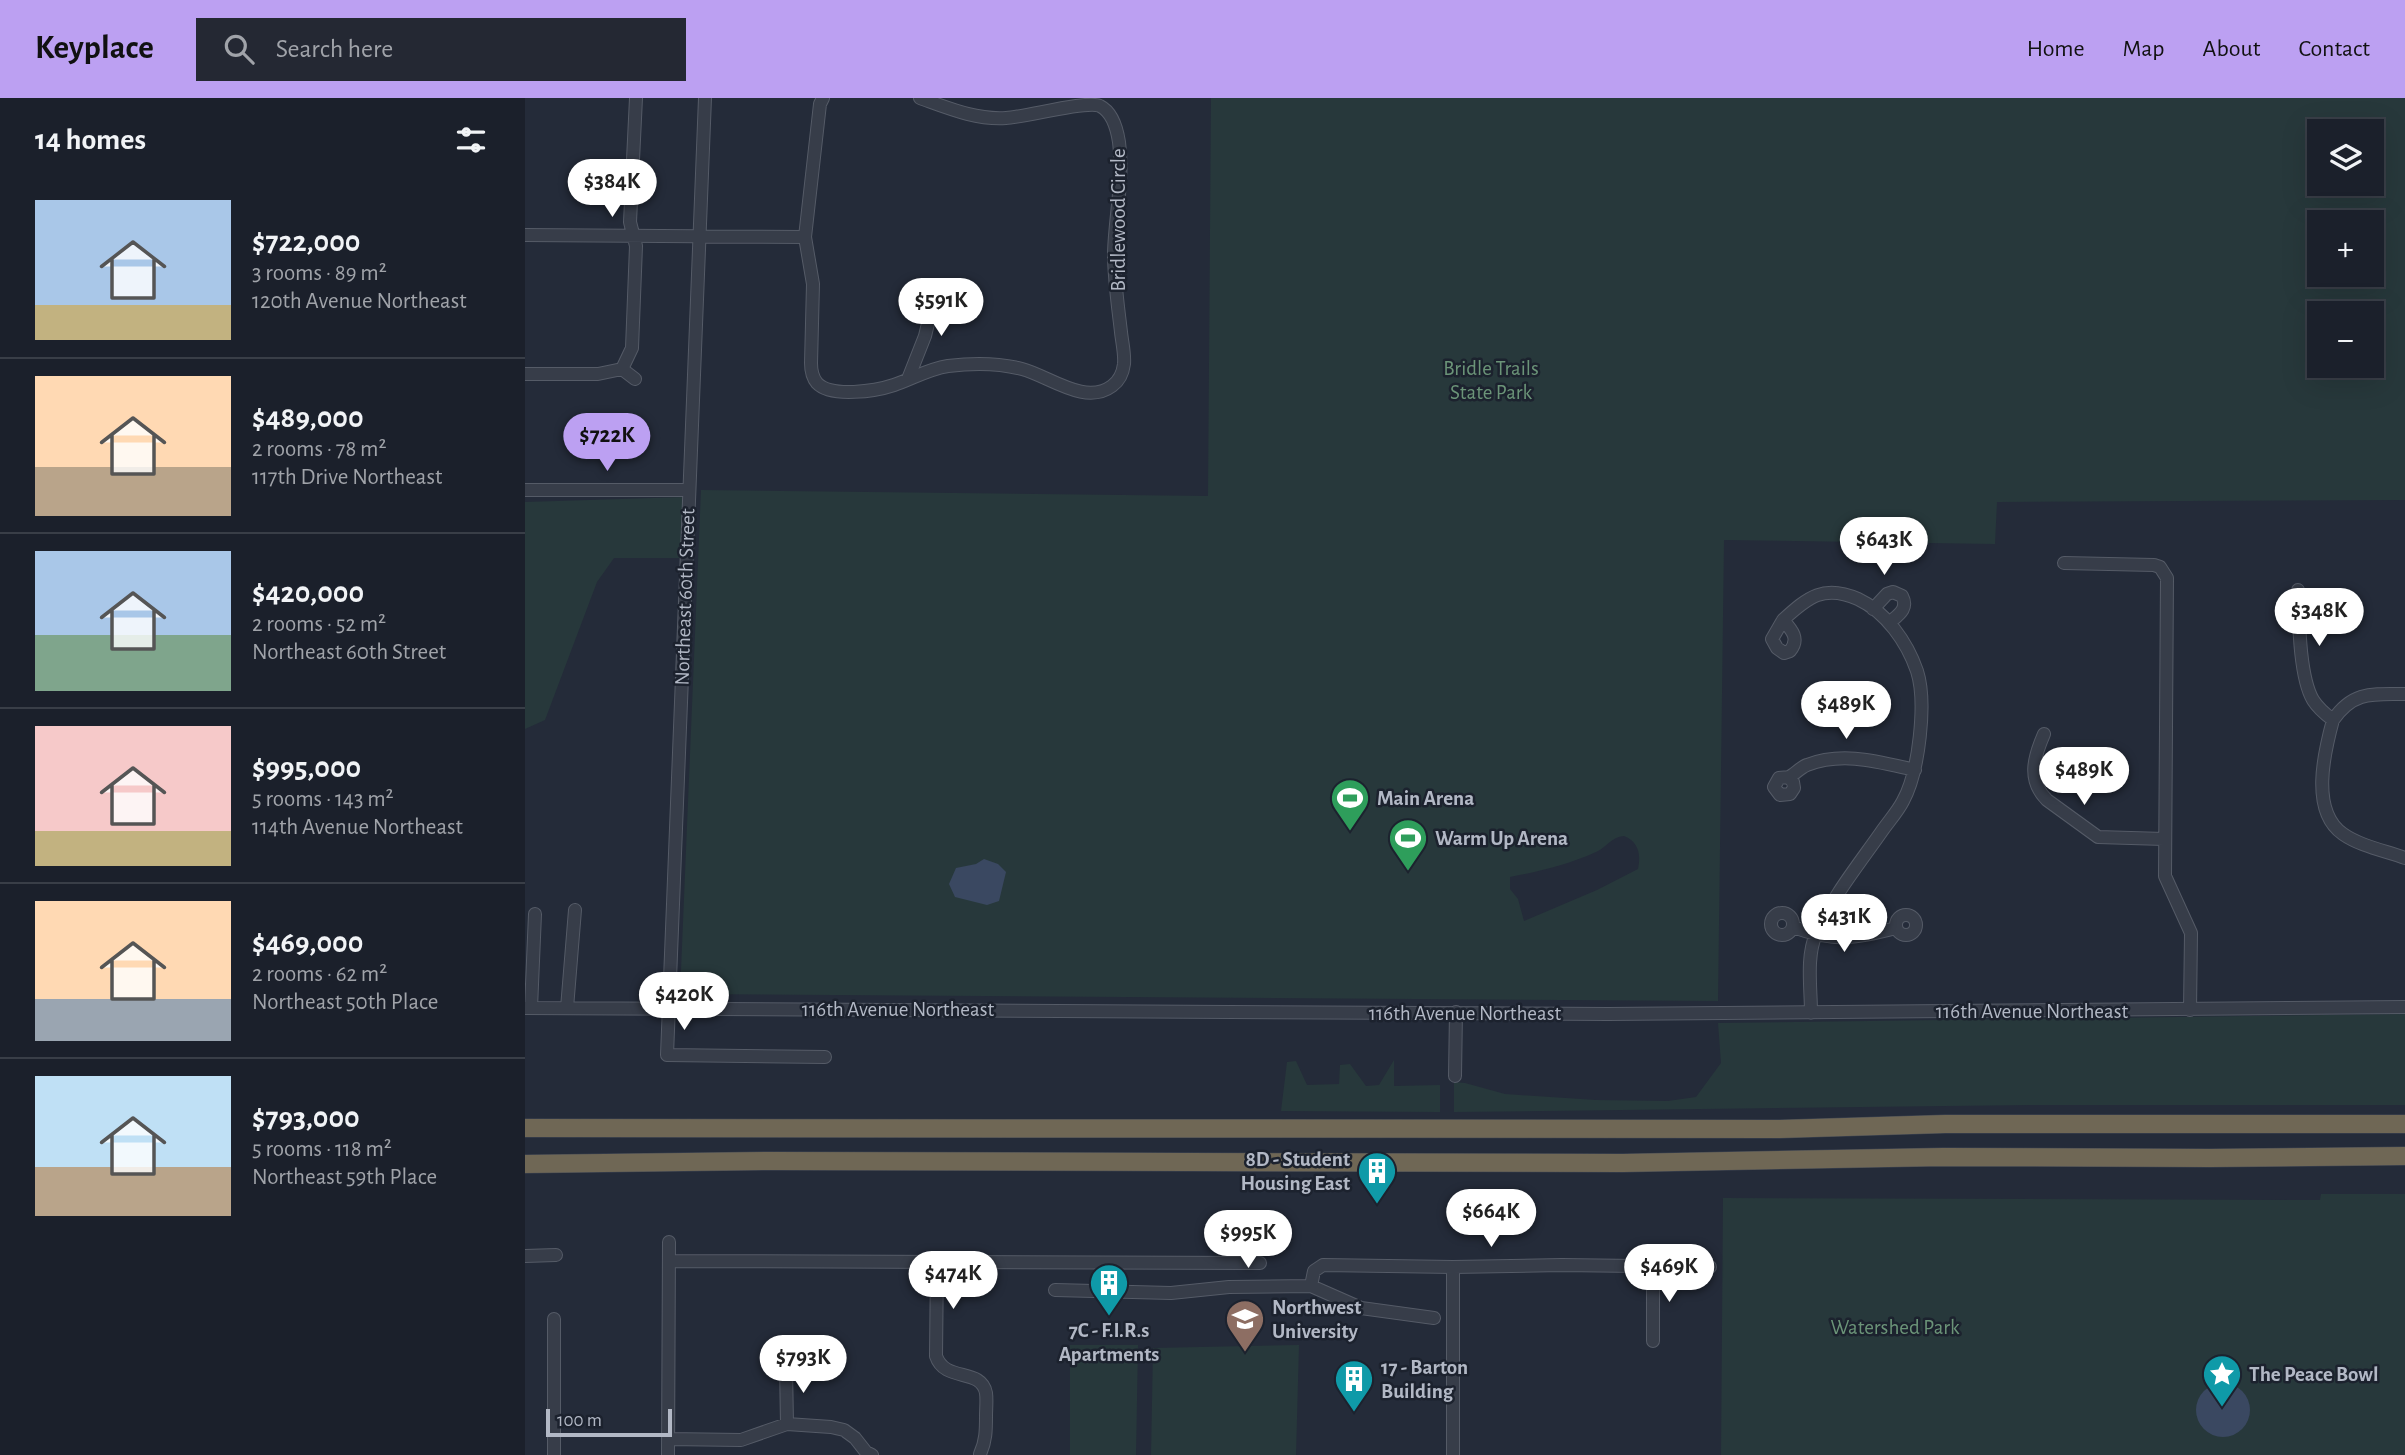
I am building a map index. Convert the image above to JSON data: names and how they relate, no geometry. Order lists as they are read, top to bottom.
{
  "streets": {
    "street": ["Bridlewood Circle", "Northeast 60th Street", "116th Avenue Northeast"]
  },
  "crossings": [
    ["Northeast 60th Street", "116th Avenue Northeast"]
  ],
  "parks": ["Bridle Trails State Park", "Watershed Park"],
  "places": {
    "sports": ["Main Arena", "Warm Up Arena"],
    "building": ["8D - Student Housing East", "7C - F.I.R.s Apartments", "17 - Barton Building"],
    "school or university": ["Northwest University"],
    "place": ["The Peace Bowl"]
  },
  "scale_bar": "100 m",
  "page": {
    "header": "Keyplace",
    "search": "Search here",
    "nav": [
      "Home",
      "Map",
      "About",
      "Contact"
    ],
    "heading": "14 homes",
    "map_buttons": ["+", "−"],
    "price": [
      "$384K",
      "$591K",
      "$722K",
      "$643K",
      "$348K",
      "$489K",
      "$489K",
      "$431K",
      "$420K",
      "$664K",
      "$995K",
      "$469K",
      "$474K",
      "$793K"
    ],
    "list": [
      {
        "name": "$722,000",
        "note": "3 rooms · 89 m² · 120th Avenue Northeast"
      },
      {
        "name": "$489,000",
        "note": "2 rooms · 78 m² · 117th Drive Northeast"
      },
      {
        "name": "$420,000",
        "note": "2 rooms · 52 m² · Northeast 60th Street"
      },
      {
        "name": "$995,000",
        "note": "5 rooms · 143 m² · 114th Avenue Northeast"
      },
      {
        "name": "$469,000",
        "note": "2 rooms · 62 m² · Northeast 50th Place"
      },
      {
        "name": "$793,000",
        "note": "5 rooms · 118 m² · Northeast 59th Place"
      }
    ],
    "scale": "100 m"
  }
}
